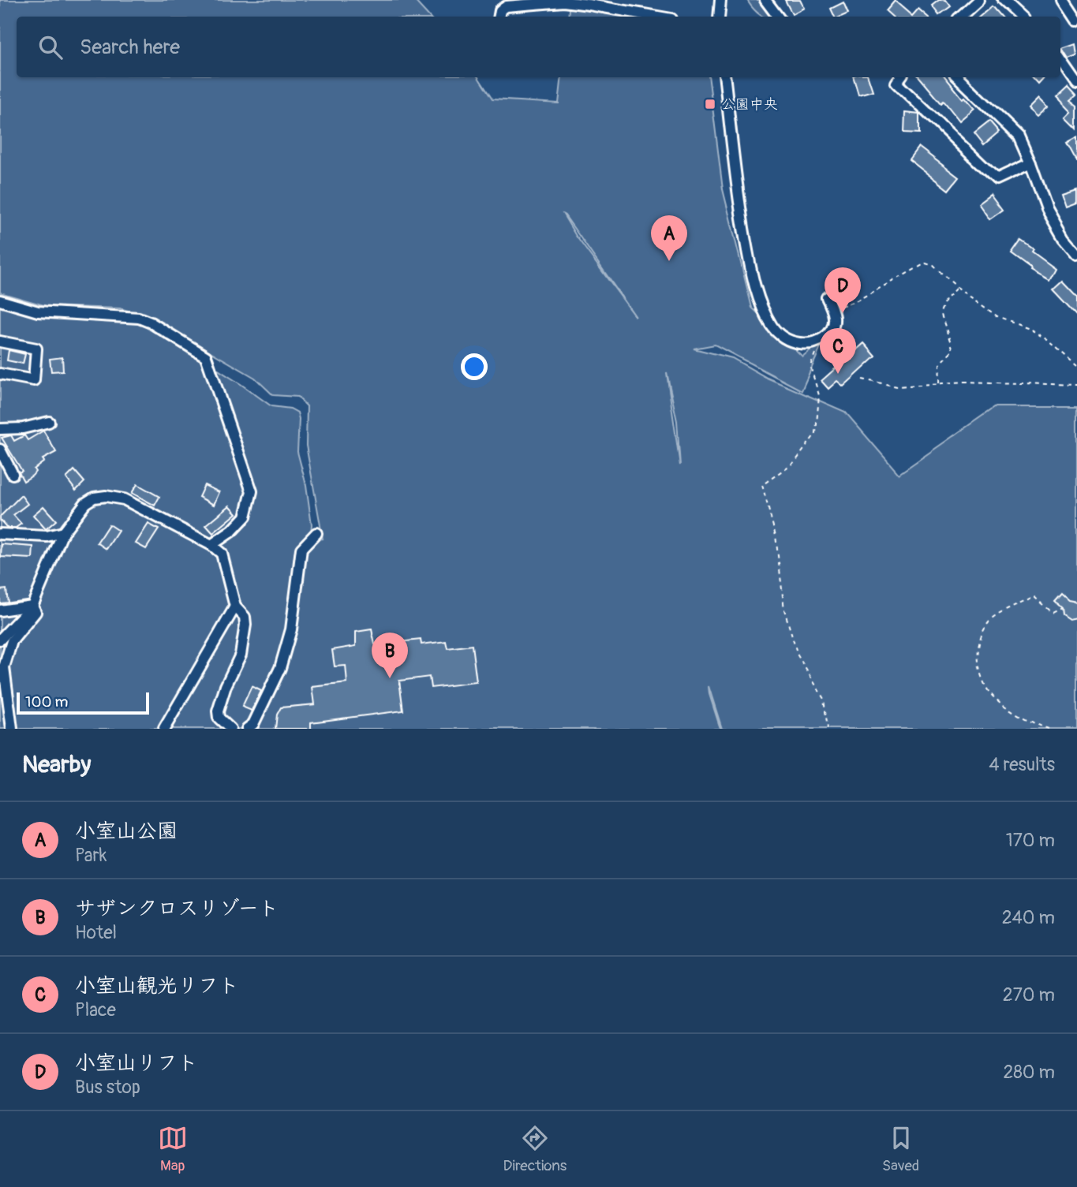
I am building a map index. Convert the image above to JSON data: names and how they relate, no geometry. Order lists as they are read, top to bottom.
{
  "places": {
    "transit": ["公園中央"]
  },
  "scale_bar": "100 m",
  "page": {
    "search": "Search here",
    "pins": [
      "A",
      "D",
      "C",
      "B"
    ],
    "scale": "100 m",
    "heading": ["Nearby", "4 results"],
    "list": [
      {
        "mark": "A",
        "name": "小室山公園",
        "note": "Park",
        "value": "170 m"
      },
      {
        "mark": "B",
        "name": "サザンクロスリゾート",
        "note": "Hotel",
        "value": "240 m"
      },
      {
        "mark": "C",
        "name": "小室山観光リフト",
        "note": "Place",
        "value": "270 m"
      },
      {
        "mark": "D",
        "name": "小室山リフト",
        "note": "Bus stop",
        "value": "280 m"
      }
    ],
    "nav": ["Map", "Directions", "Saved"]
  }
}
